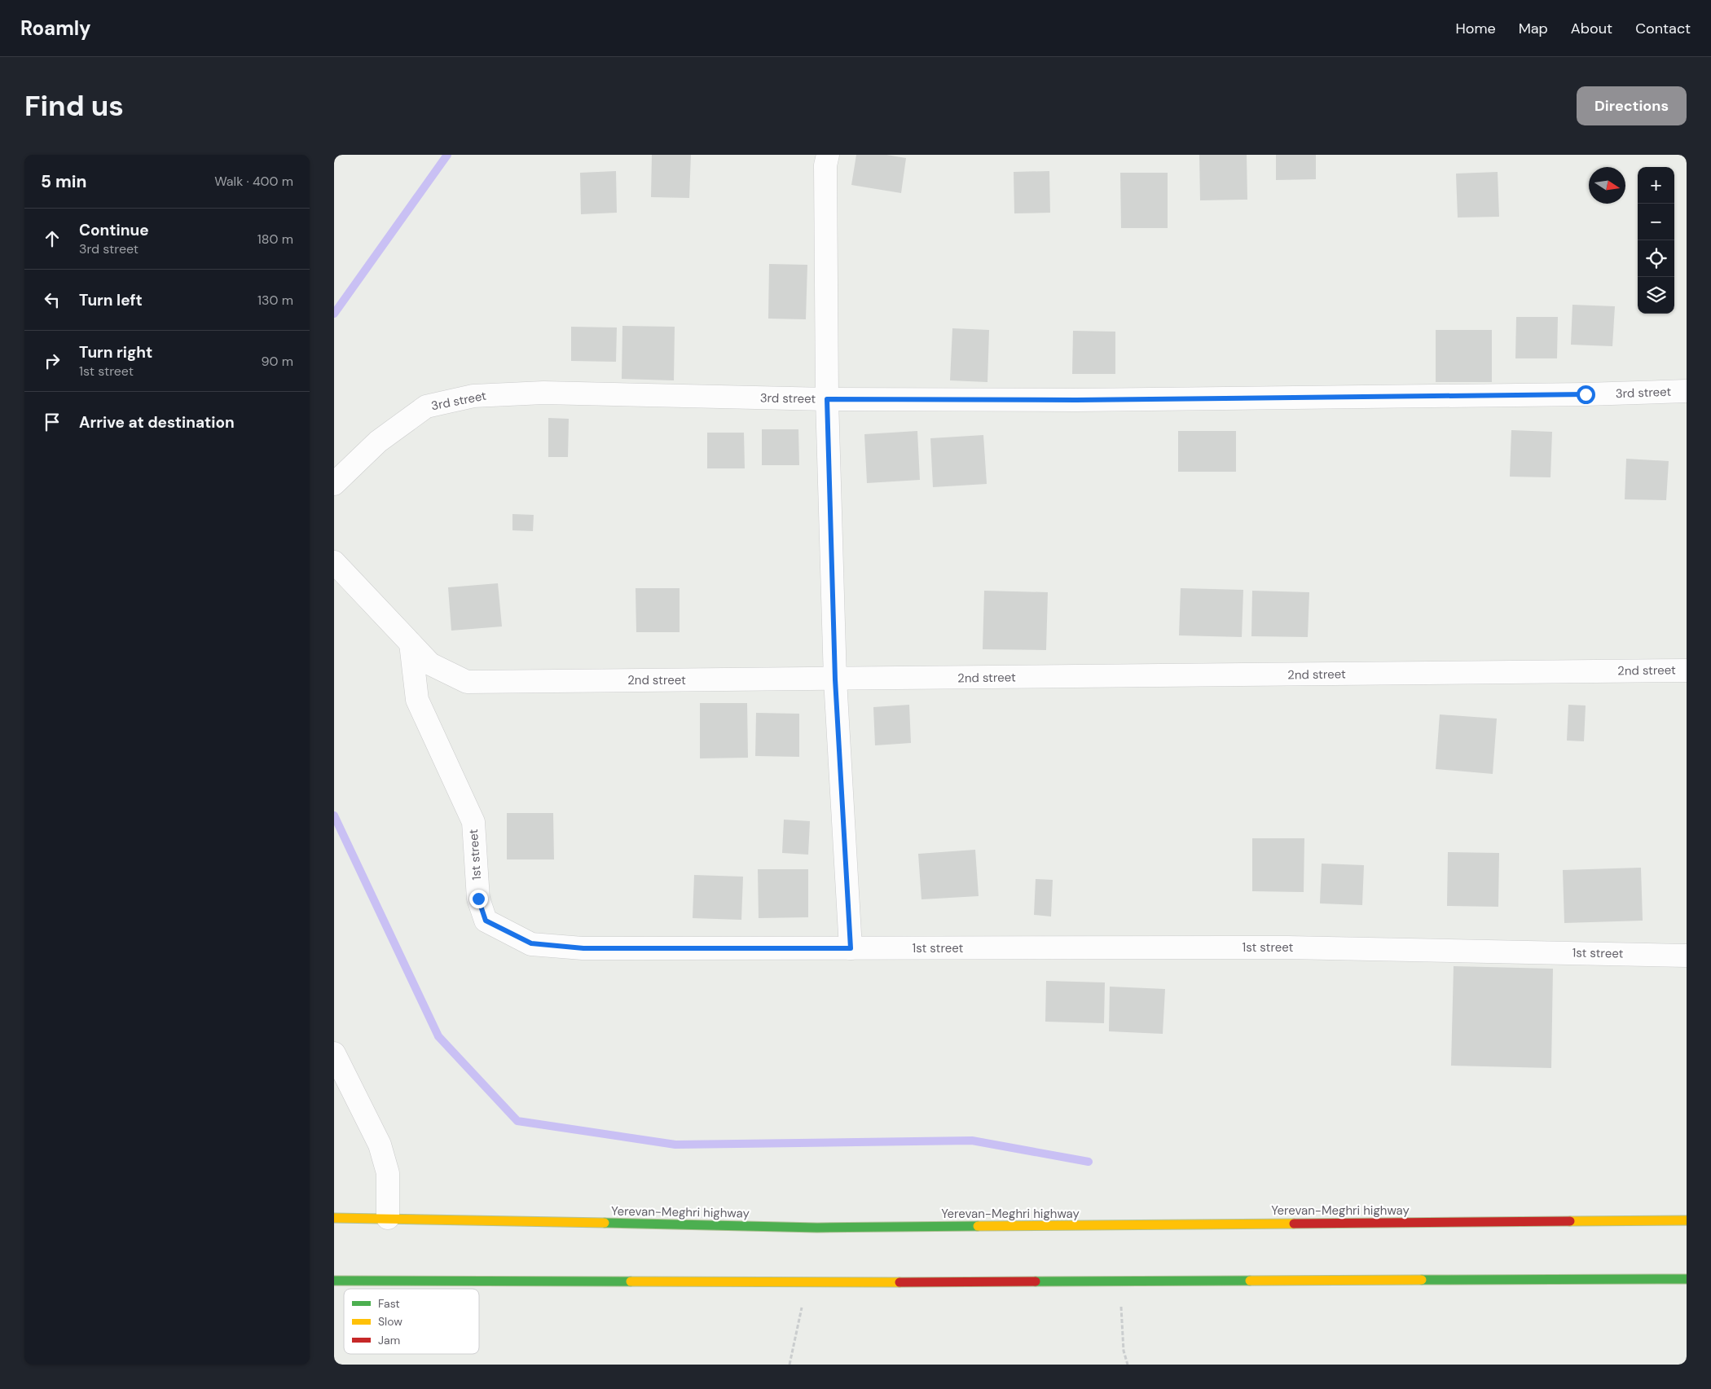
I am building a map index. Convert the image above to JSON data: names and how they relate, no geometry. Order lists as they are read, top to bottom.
{
  "streets": {
    "highway": ["Yerevan-Meghri highway"],
    "street": ["3rd street", "2nd street", "1st street"]
  },
  "crossings": [
    ["2nd street", "1st street"]
  ],
  "legend": ["Fast", "Slow", "Jam"],
  "north": "right",
  "page": {
    "header": "Roamly",
    "nav": [
      "Home",
      "Map",
      "About",
      "Contact"
    ],
    "buttons": "Directions",
    "title": "Find us",
    "heading": ["5 min", "Walk · 400 m"],
    "map_buttons": ["+", "−"],
    "list": [
      ["Continue", "3rd street", "180 m"],
      ["Turn left", "130 m"],
      ["Turn right", "1st street", "90 m"],
      "Arrive at destination"
    ]
  }
}
